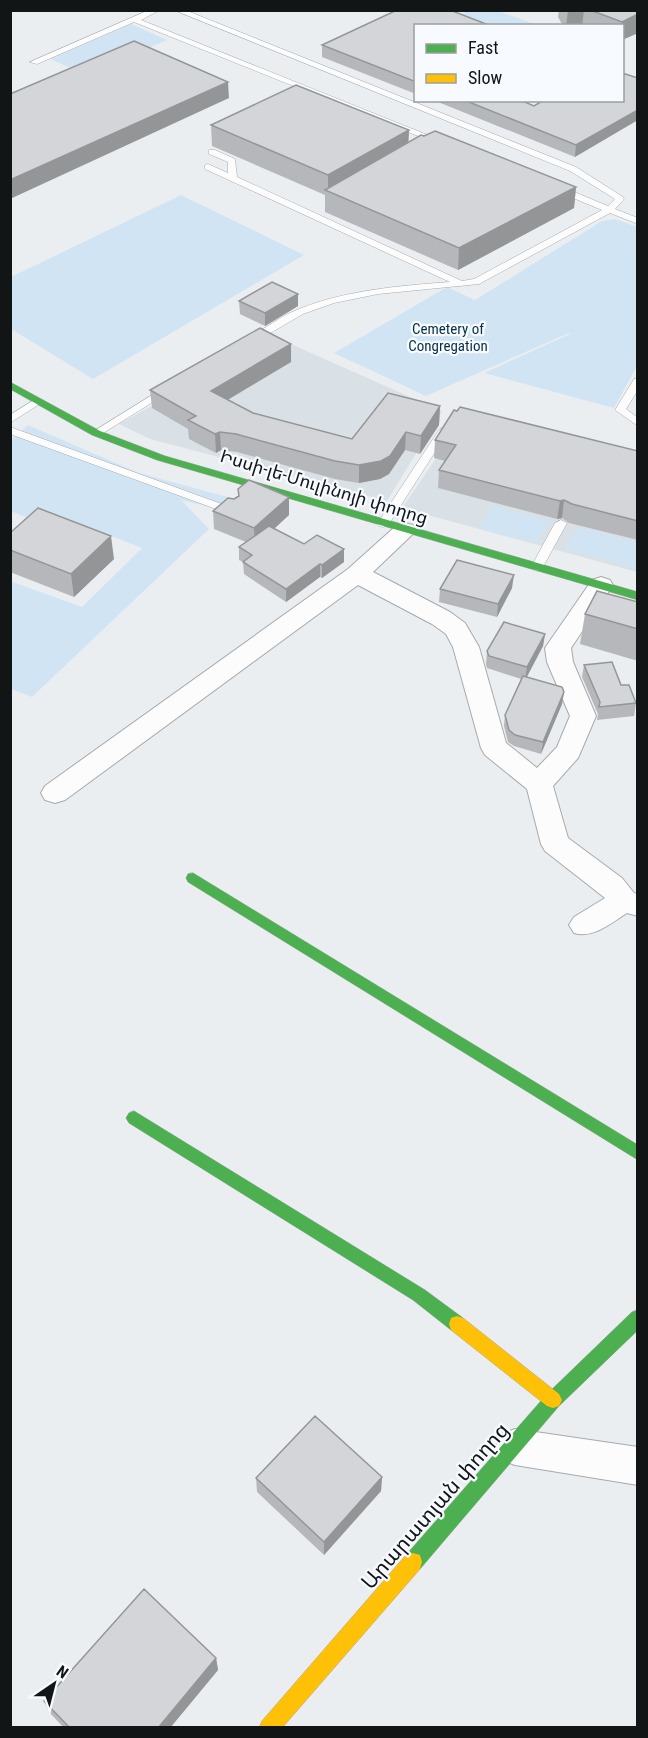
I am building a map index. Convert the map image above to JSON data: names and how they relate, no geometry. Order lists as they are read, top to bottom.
{
  "streets": {
    "street": ["Իսսի-լե-Մուլինոյի փողոց", "Արարատյան փողոց"]
  },
  "parks": ["Cemetery of Congregation"],
  "legend": ["Fast", "Slow"],
  "north": "top right"
}
